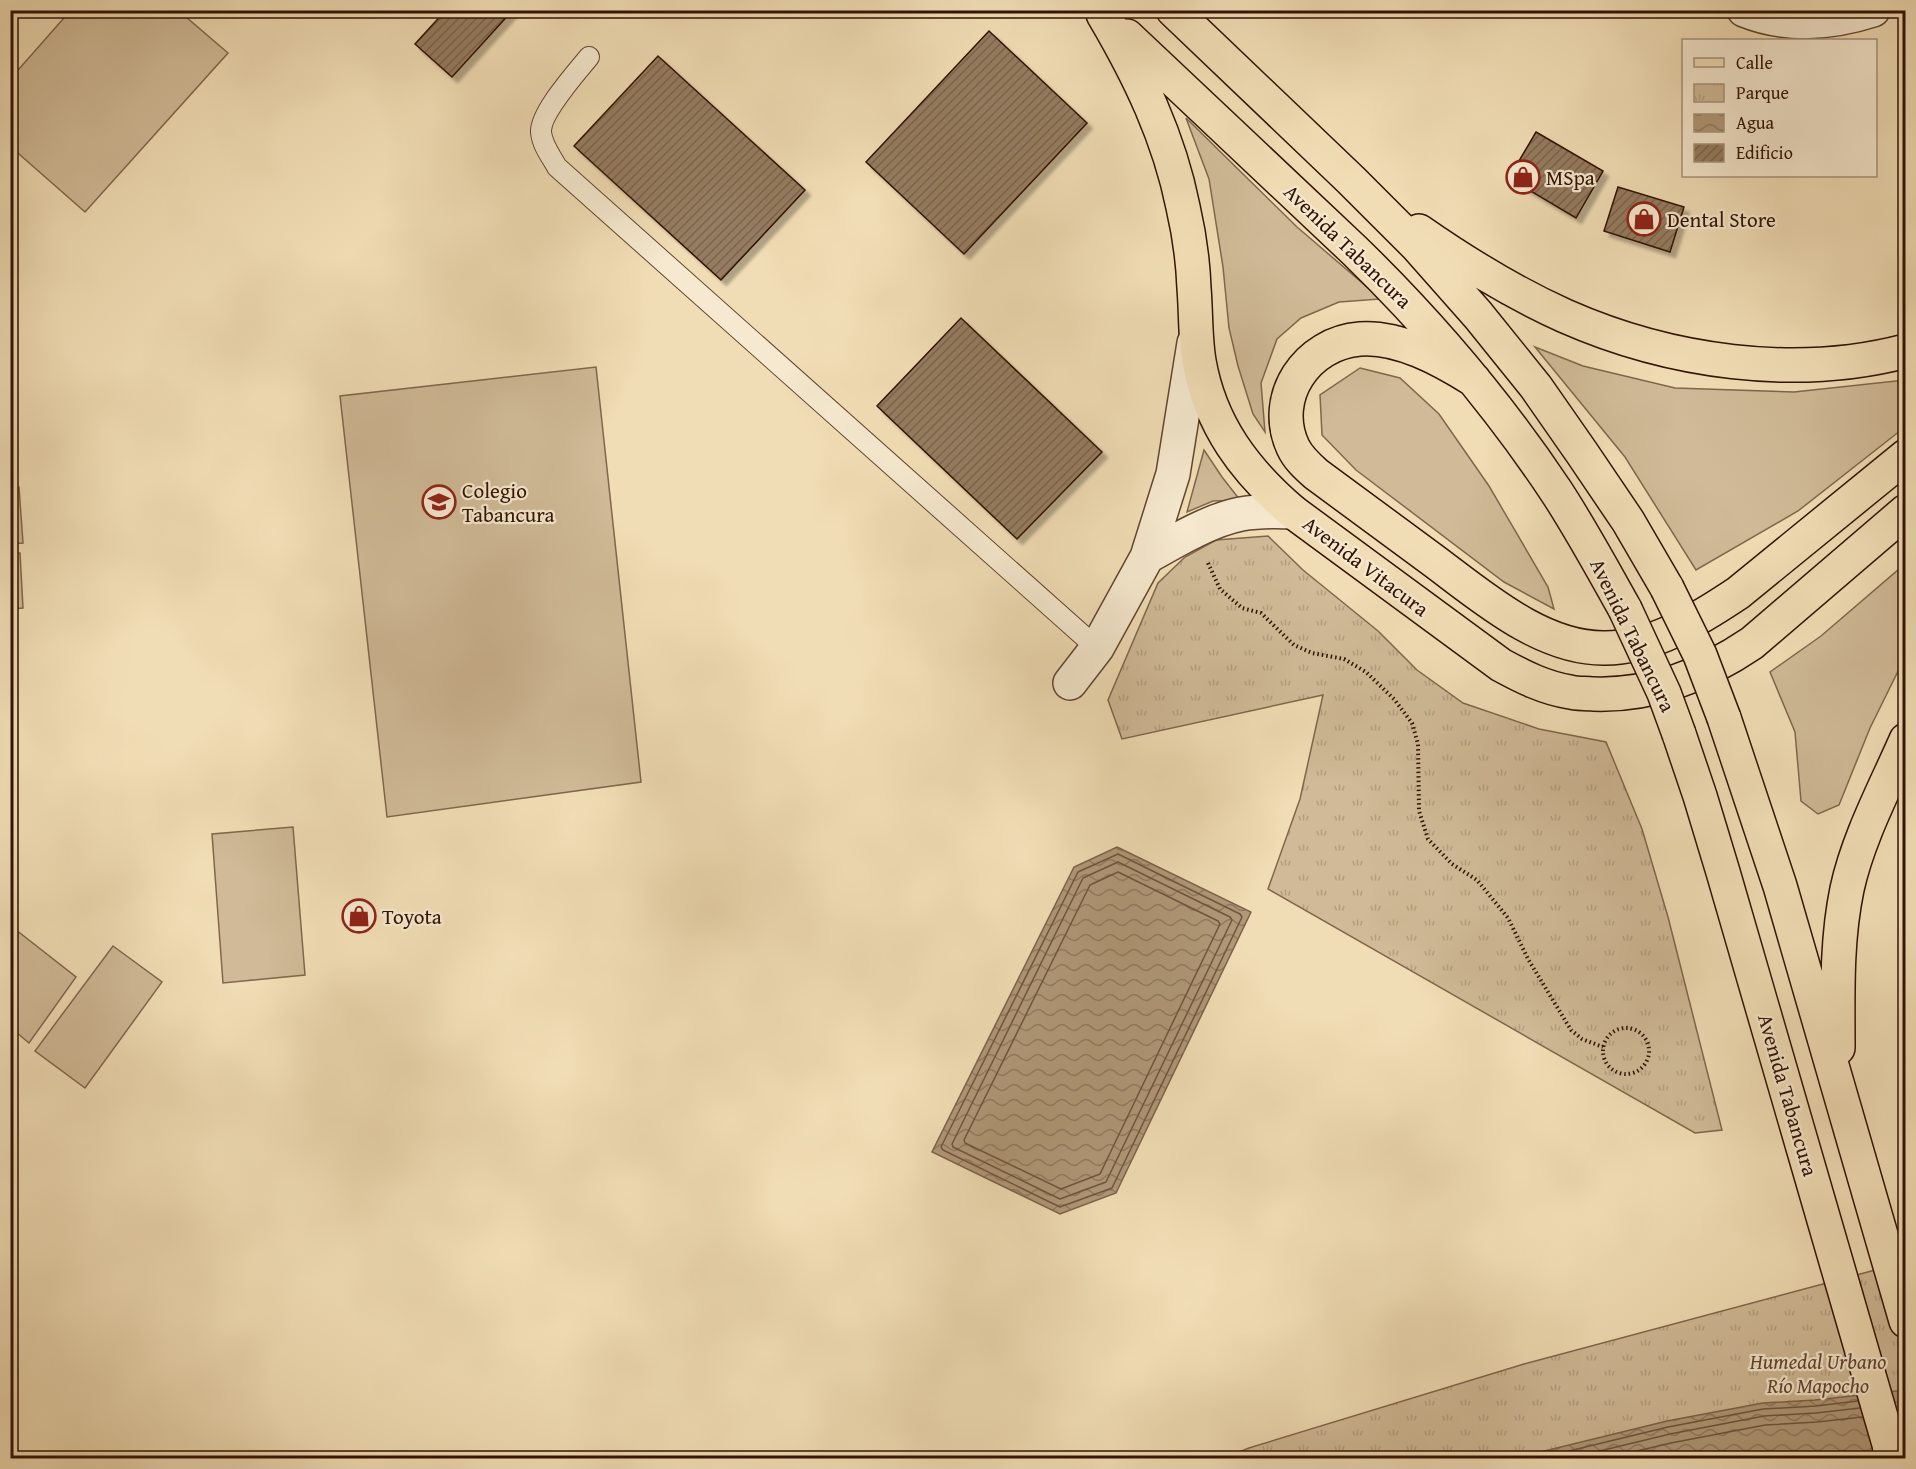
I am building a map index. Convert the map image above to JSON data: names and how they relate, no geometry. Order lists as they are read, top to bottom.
{
  "streets": {
    "main road": ["Avenida Tabancura", "Avenida Vitacura"]
  },
  "crossings": [
    ["Avenida Tabancura", "Avenida Vitacura"]
  ],
  "parks": ["Humedal Urbano Río Mapocho"],
  "places": {
    "shop": ["MSpa", "Dental Store", "Toyota"],
    "school or university": ["Colegio Tabancura"]
  },
  "legend": [
    "Calle",
    "Parque",
    "Agua",
    "Edificio"
  ]
}
